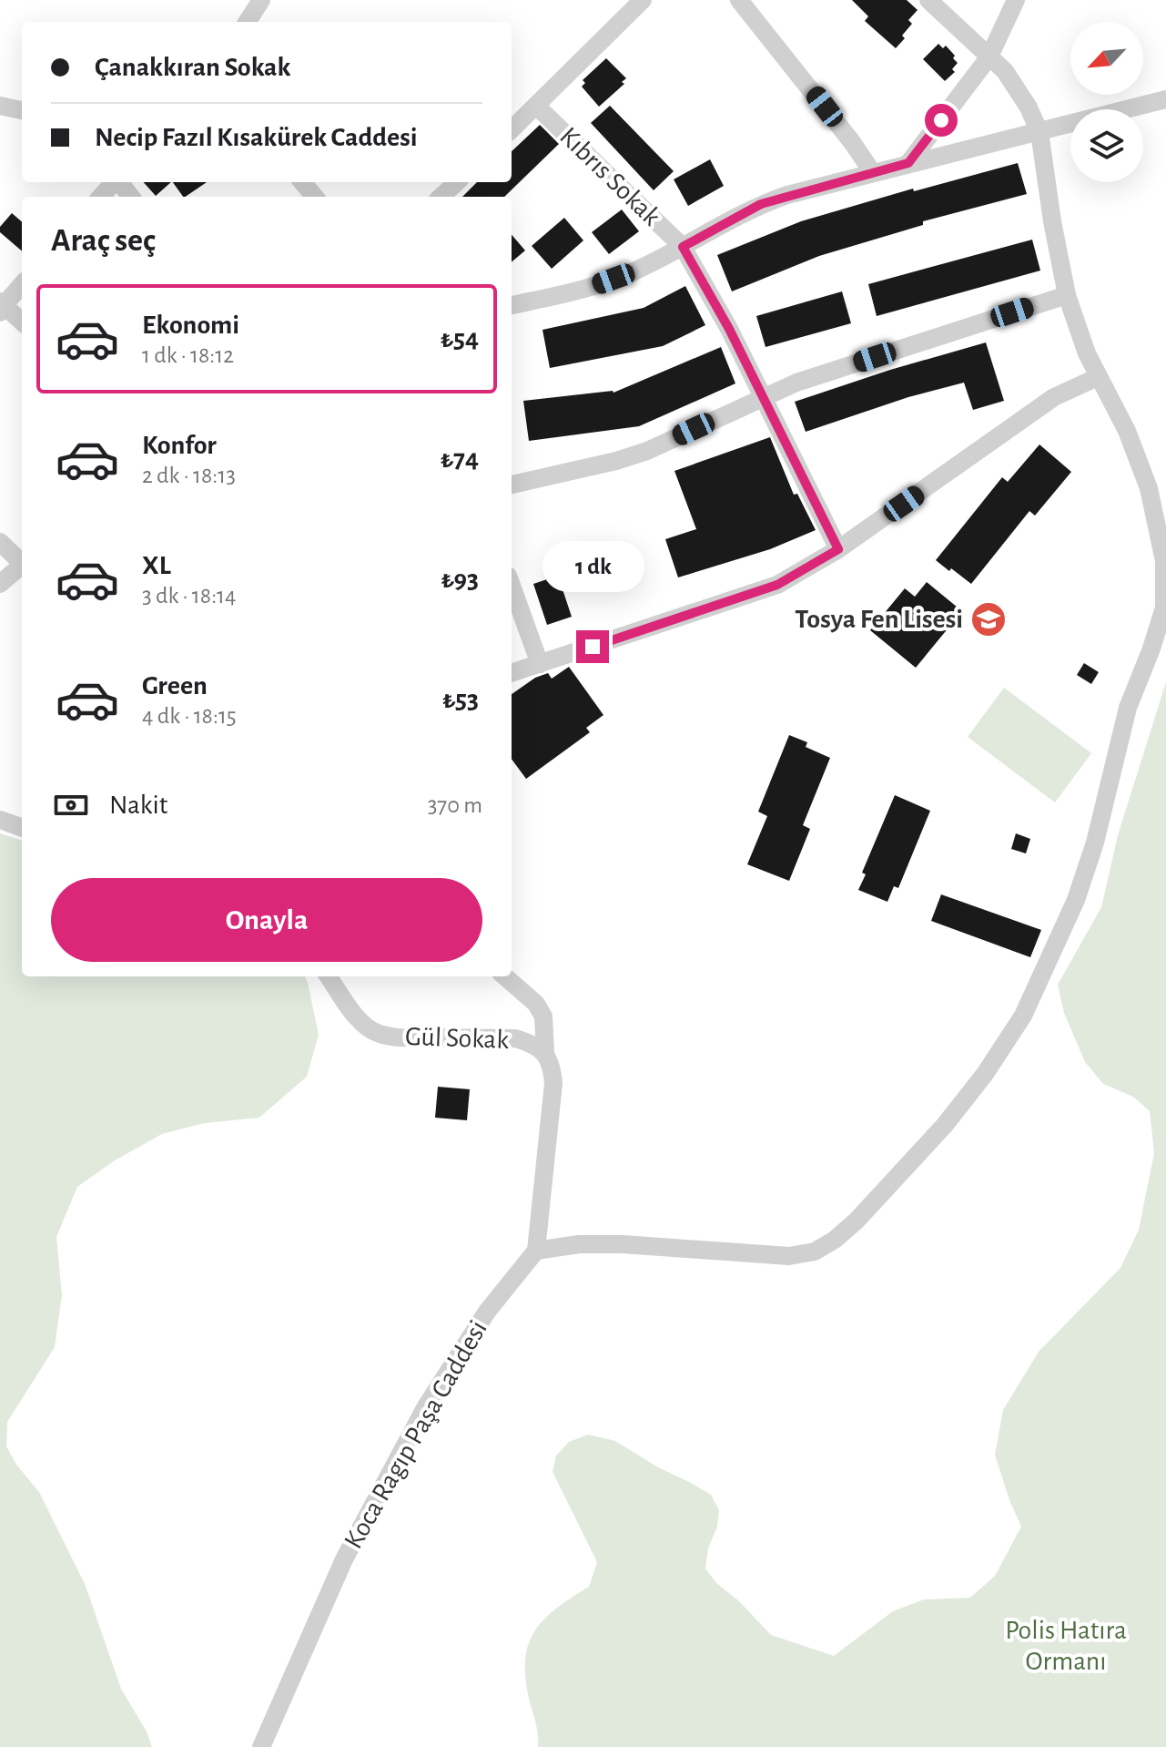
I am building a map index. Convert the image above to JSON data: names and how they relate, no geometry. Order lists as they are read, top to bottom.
{
  "streets": {
    "street": ["Kıbrıs Sokak", "Gül Sokak", "Koca Ragıp Paşa Caddesi"]
  },
  "crossings": [
    ["Gül Sokak", "Koca Ragıp Paşa Caddesi"]
  ],
  "parks": ["Polis Hatıra Ormanı"],
  "places": {
    "school or university": ["Tosya Fen Lisesi"]
  },
  "north": "bottom left",
  "page": {
    "banner": ["Çanakkıran Sokak", "Necip Fazıl Kısakürek Caddesi"],
    "heading": "Araç seç",
    "list": [
      {
        "name": "Ekonomi",
        "note": "1 dk · 18:12",
        "value": "₺54"
      },
      {
        "name": "Konfor",
        "note": "2 dk · 18:13",
        "value": "₺74"
      },
      {
        "name": "XL",
        "note": "3 dk · 18:14",
        "value": "₺93"
      },
      {
        "name": "Green",
        "note": "4 dk · 18:15",
        "value": "₺53"
      }
    ],
    "bubble": "1 dk",
    "pay": ["Nakit", "370 m"],
    "buttons": "Onayla"
  }
}
